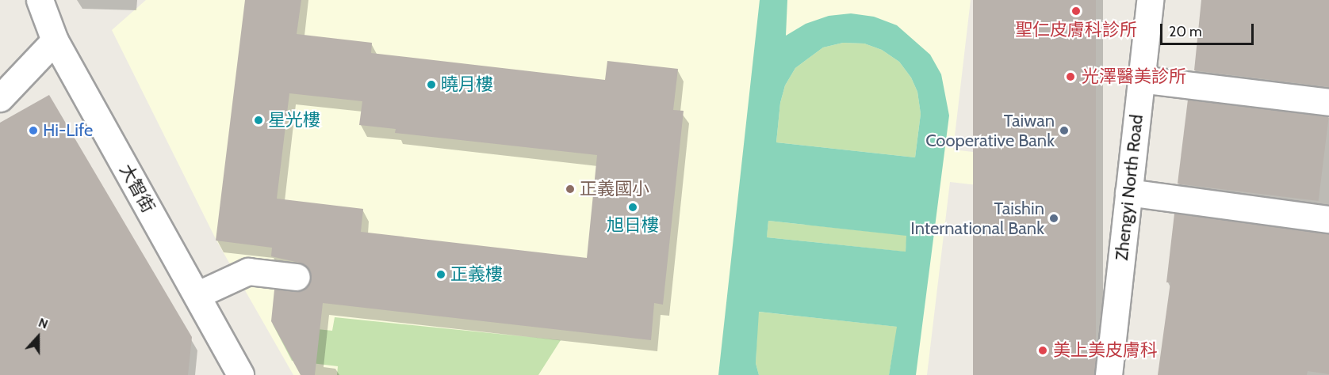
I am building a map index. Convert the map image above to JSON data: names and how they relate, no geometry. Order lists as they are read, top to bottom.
{
  "streets": {
    "street": ["Zhengyi North Road", "大智街"]
  },
  "places": [
    "聖仁皮膚科診所",
    "光澤醫美診所",
    "曉月樓",
    "星光樓",
    "Hi-Life",
    "Taiwan Cooperative Bank",
    "正義國小",
    "旭日樓",
    "Taishin International Bank",
    "正義樓",
    "美上美皮膚科"
  ],
  "scale_bar": "20 m",
  "north": "top"
}
